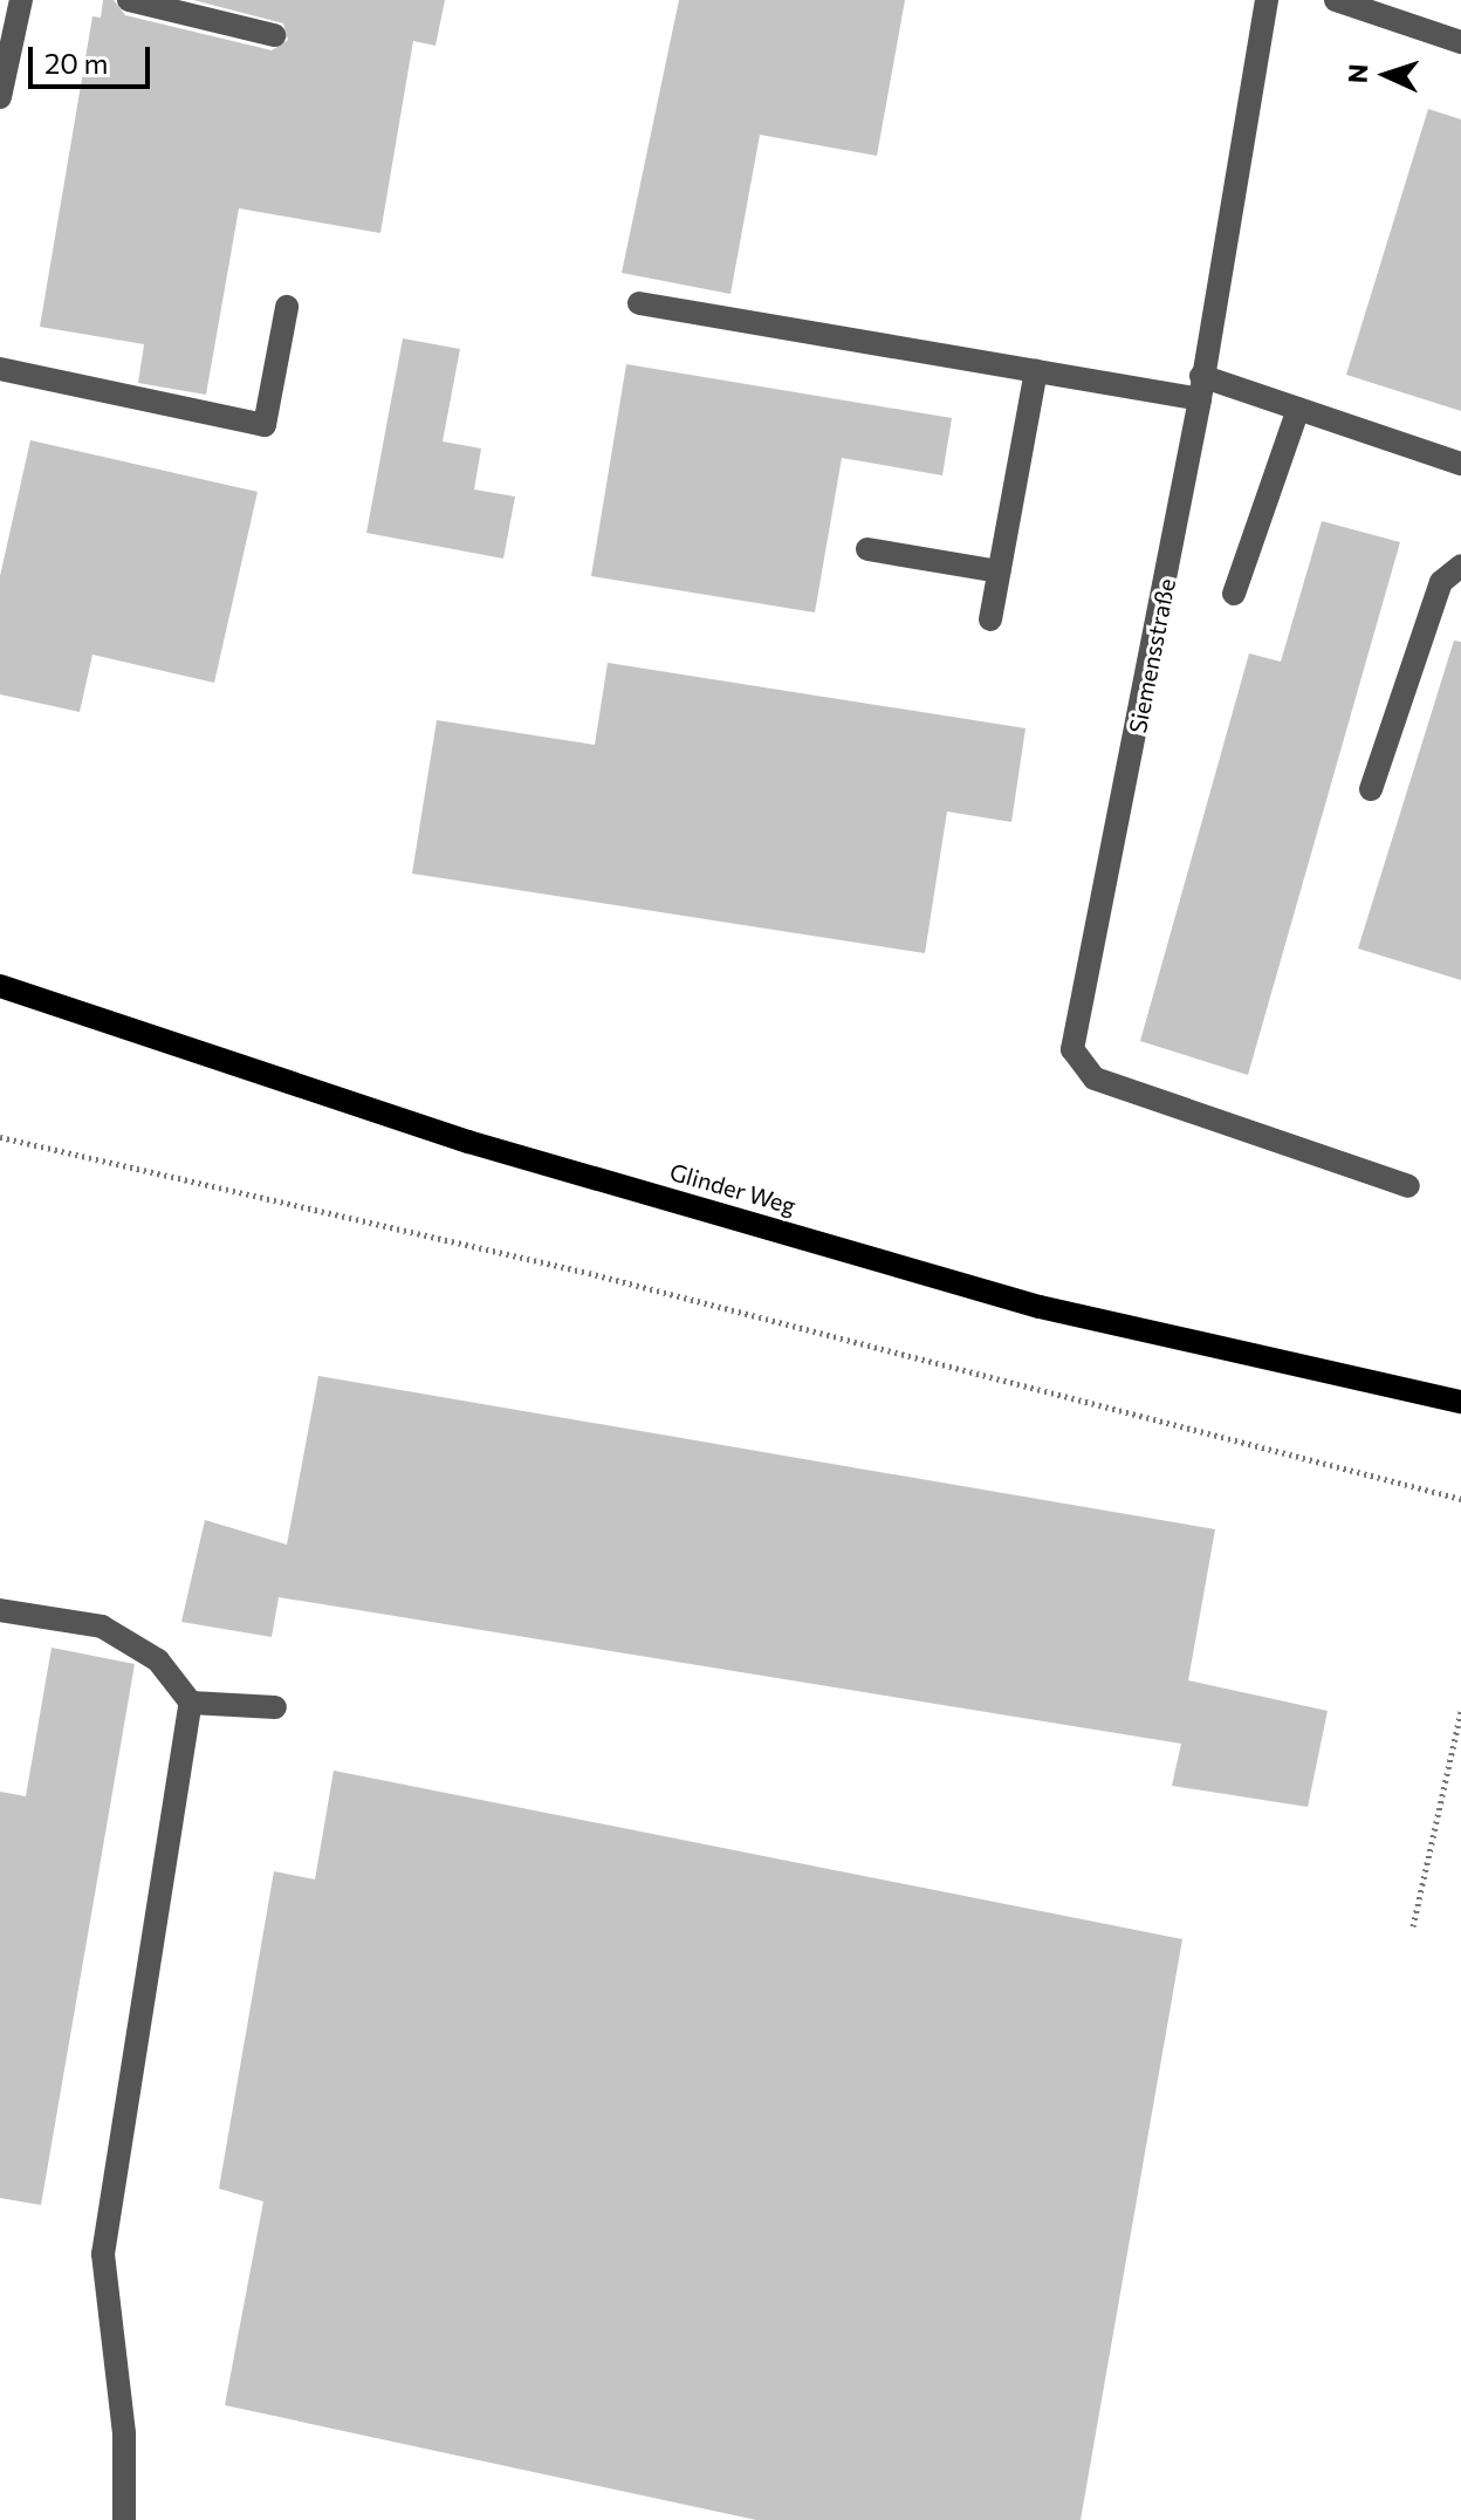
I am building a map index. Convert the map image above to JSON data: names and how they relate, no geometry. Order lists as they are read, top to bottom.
{
  "streets": {
    "main road": ["Glinder Weg"],
    "street": ["Siemensstraße"]
  },
  "scale_bar": "20 m",
  "north": "left"
}
